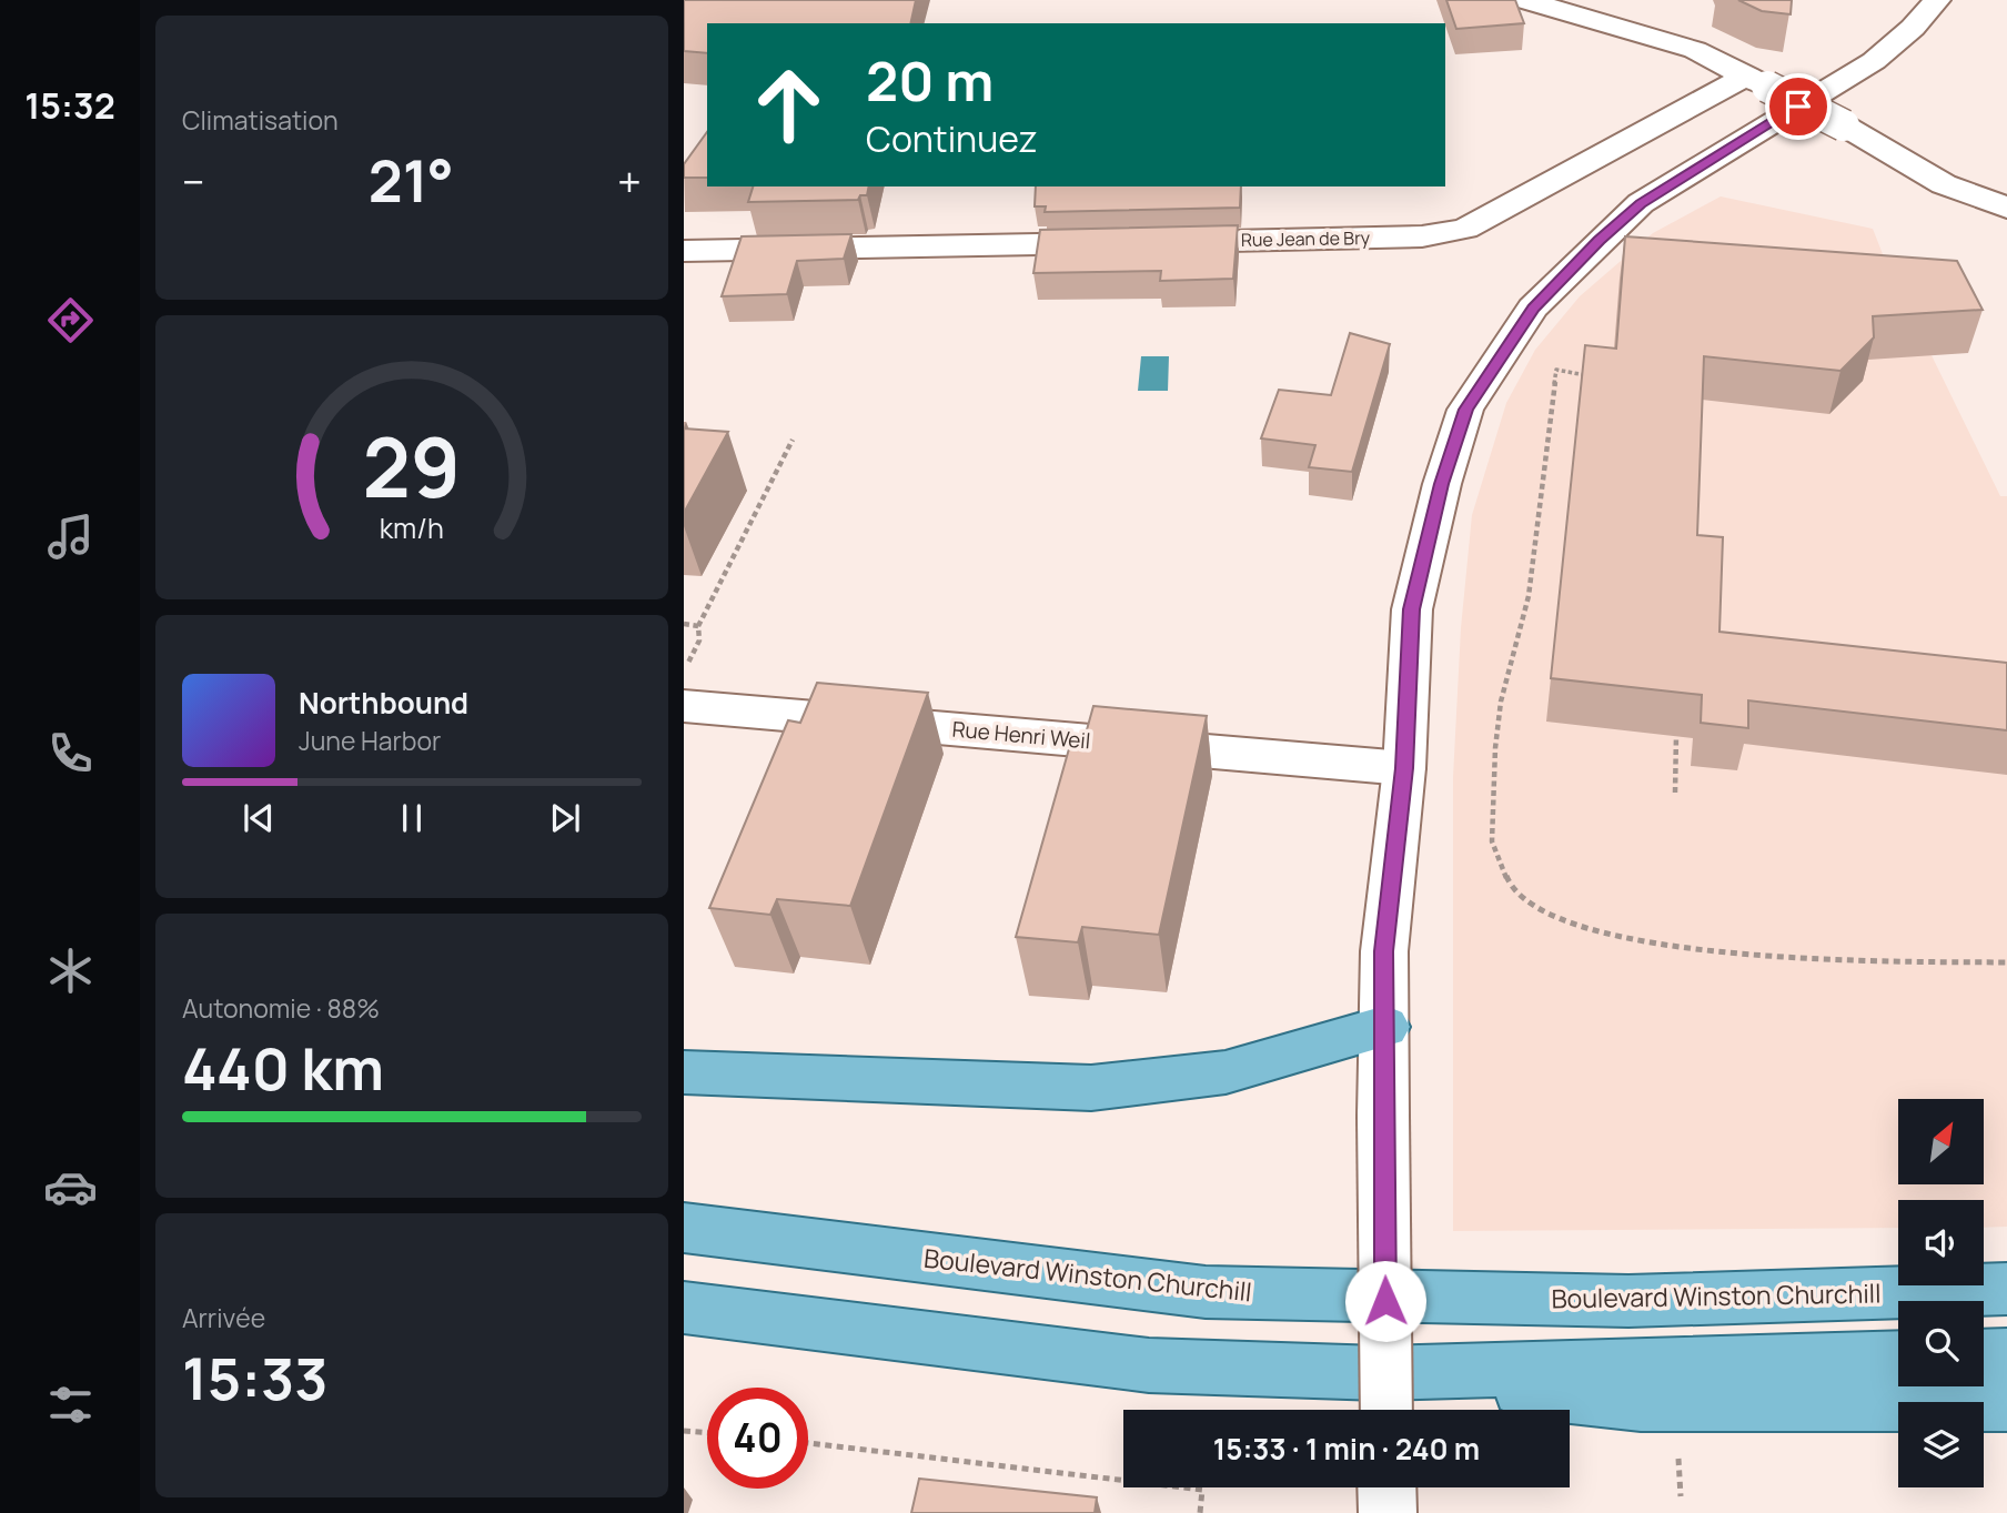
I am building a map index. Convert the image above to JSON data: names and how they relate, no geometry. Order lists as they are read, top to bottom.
{
  "streets": {
    "main road": ["Boulevard Winston Churchill"],
    "street": ["Rue Jean de Bry", "Rue Henri Weil"]
  },
  "north": "top right",
  "page": {
    "tabs": "15:32",
    "tile": [
      "Climatisation",
      ["Autonomie · 88%", "440 km"],
      ["Arrivée", "15:33"]
    ],
    "turn": ["20 m", "Continuez"],
    "heat": ["−", "21°", "+"],
    "song": ["Northbound", "June Harbor"],
    "limit": "40",
    "trip": "15:33 · 1 min · 240 m",
    "gauge": ["29", "km/h"]
  }
}
